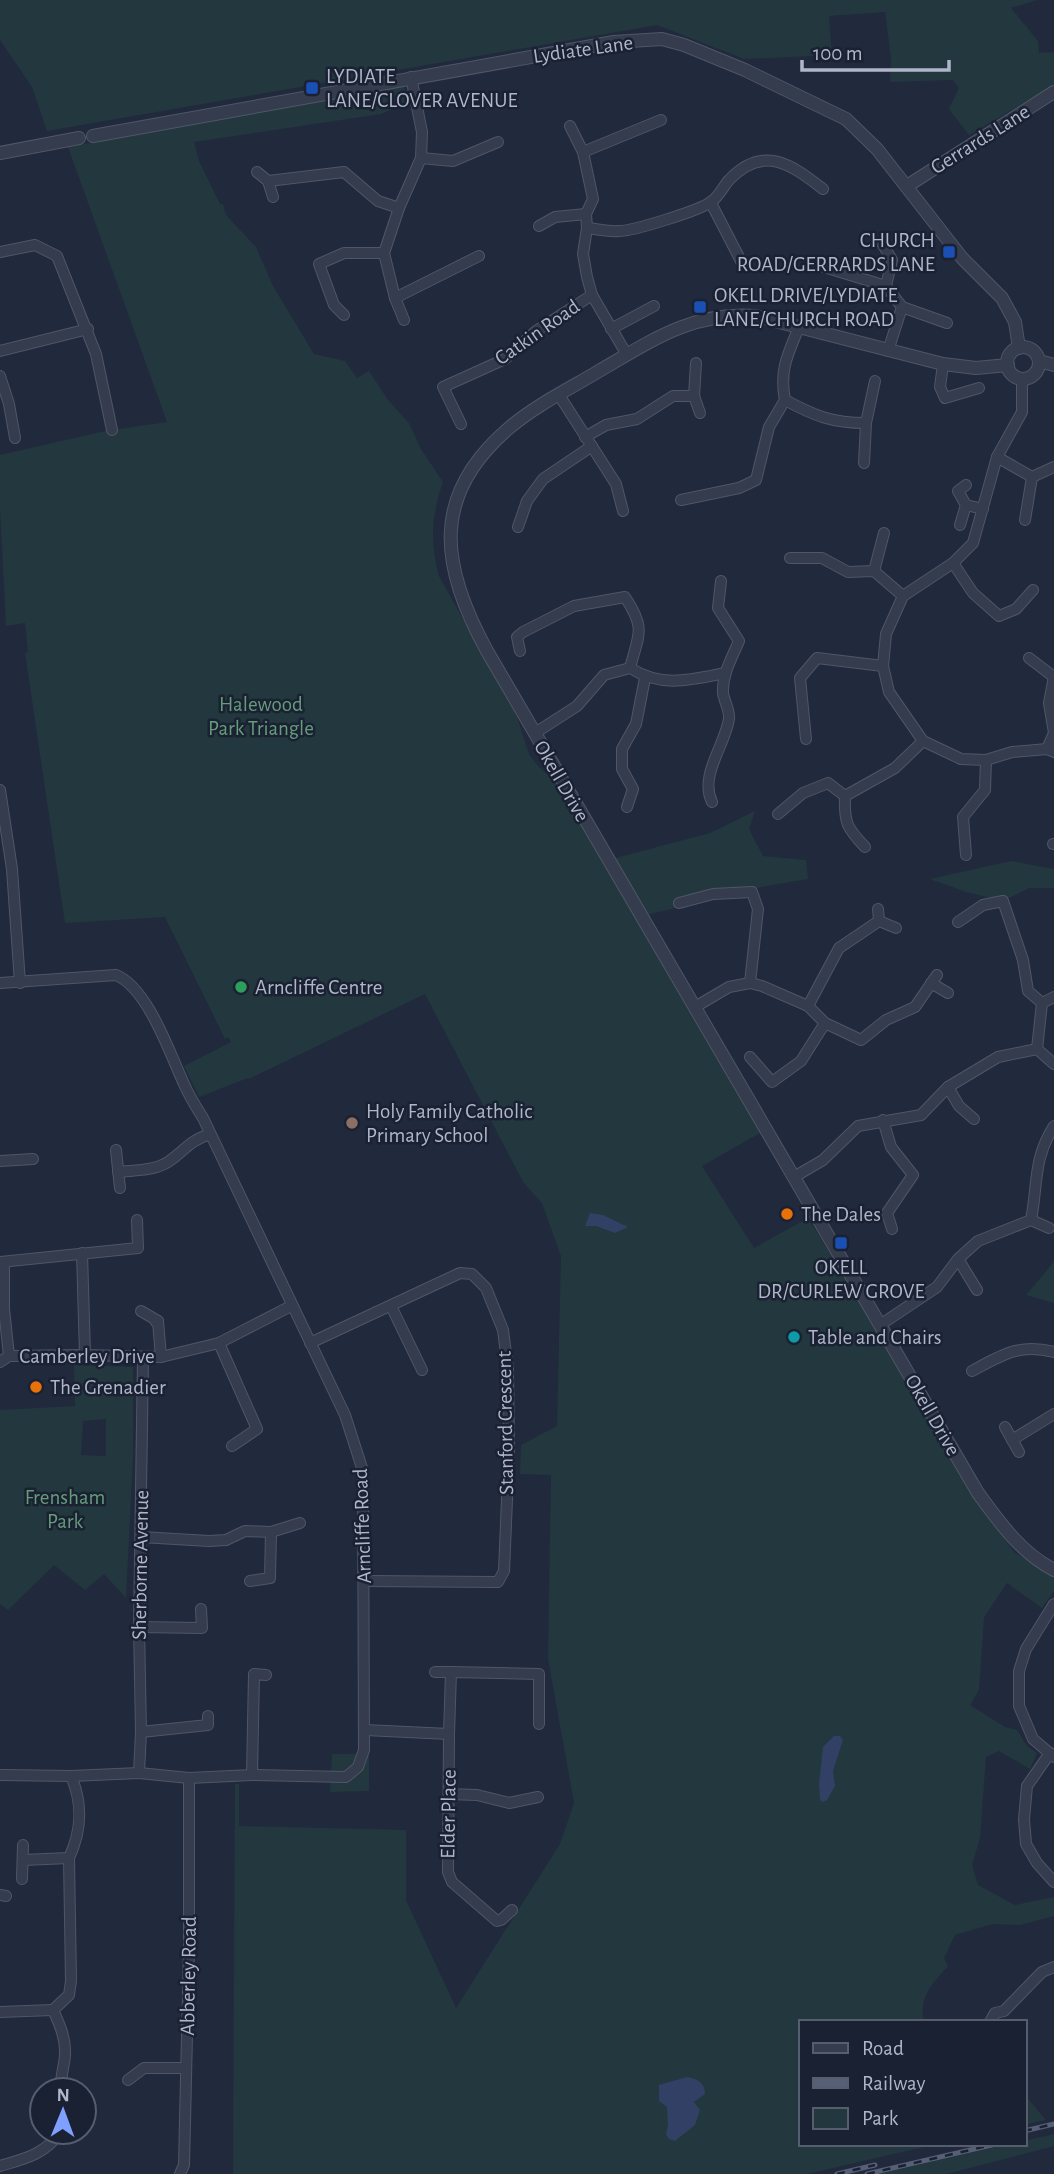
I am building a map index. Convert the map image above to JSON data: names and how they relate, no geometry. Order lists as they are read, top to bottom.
{
  "streets": {
    "street": [
      "Lydiate Lane",
      "Gerrards Lane",
      "Catkin Road",
      "Okell Drive",
      "Camberley Drive",
      "Stanford Crescent",
      "Arncliffe Road",
      "Sherborne Avenue",
      "Elder Place",
      "Abberley Road"
    ]
  },
  "crossings": [
    ["Lydiate Lane", "Gerrards Lane"],
    ["Lydiate Lane", "Okell Drive"],
    ["Camberley Drive", "Arncliffe Road"],
    ["Camberley Drive", "Sherborne Avenue"],
    ["Stanford Crescent", "Arncliffe Road"],
    ["Arncliffe Road", "Sherborne Avenue"],
    ["Arncliffe Road", "Abberley Road"]
  ],
  "parks": ["Halewood Park Triangle", "Frensham Park"],
  "places": {
    "transit": [
      "LYDIATE LANE/CLOVER AVENUE",
      "CHURCH ROAD/GERRARDS LANE",
      "OKELL DRIVE/LYDIATE LANE/CHURCH ROAD",
      "OKELL DR/CURLEW GROVE"
    ],
    "other": [
      "Arncliffe Centre",
      "Holy Family Catholic Primary School",
      "The Dales",
      "Table and Chairs",
      "The Grenadier"
    ]
  },
  "legend": ["Road", "Railway", "Park"],
  "scale_bar": "100 m",
  "north": "top"
}
